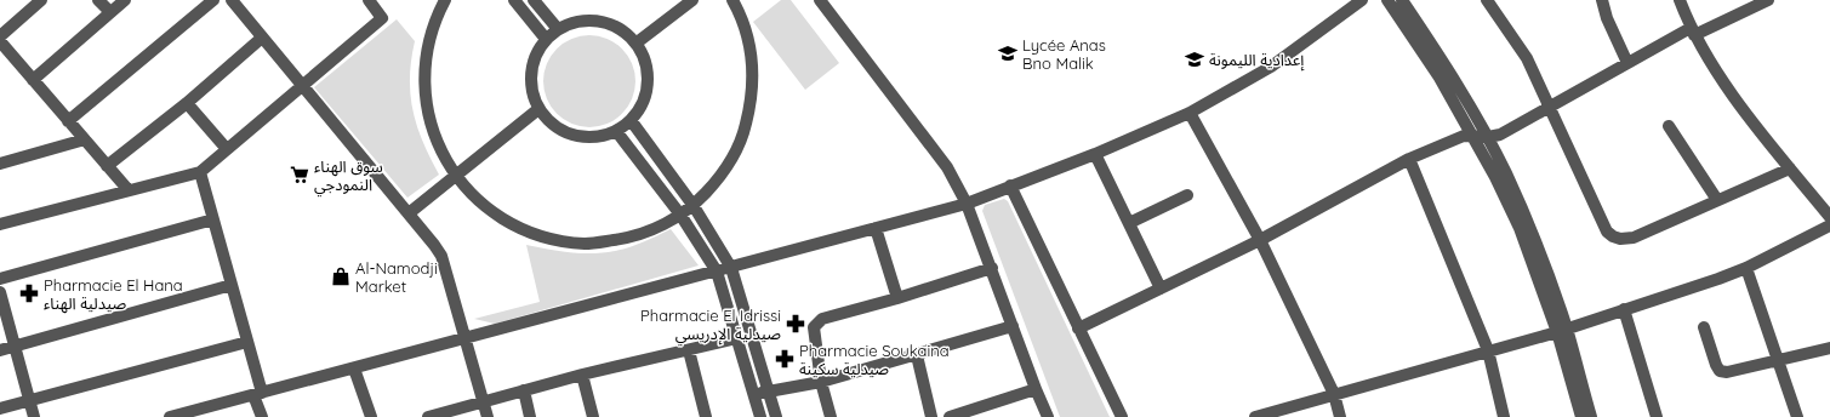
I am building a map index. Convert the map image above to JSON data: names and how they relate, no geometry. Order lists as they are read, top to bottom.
{
  "places": {
    "school or university": ["Lycée Anas Bno Malik", "إعدادية الليمونة"],
    "supermarket": ["سوق الهناء النمودجي"],
    "shop": ["Al-Namodji Market"],
    "pharmacy": ["Pharmacie El Hana صيدلية الهناء", "Pharmacie El Idrissi صيدلية الإدريسي", "Pharmacie Soukaina صيدلية سكينة"]
  }
}
